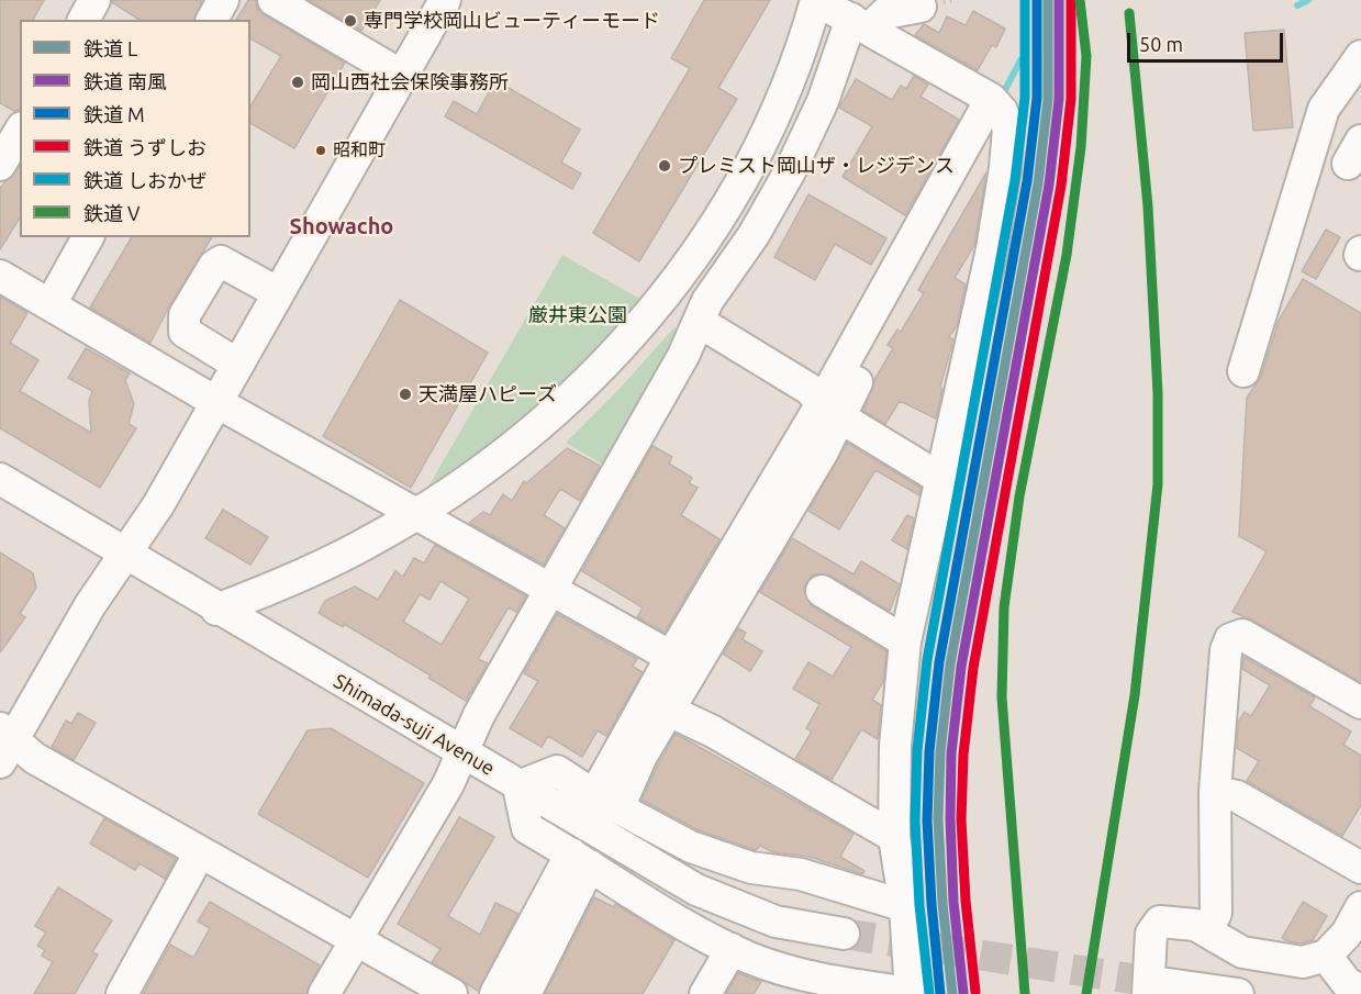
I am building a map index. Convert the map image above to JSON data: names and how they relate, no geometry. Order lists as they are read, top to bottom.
{
  "streets": {
    "street": ["Shimada-suji Avenue"]
  },
  "districts": ["Showacho"],
  "parks": ["厳井東公園"],
  "places": [
    "専門学校岡山ビューティーモード",
    "岡山西社会保険事務所",
    "昭和町",
    "プレミスト岡山ザ・レジデンス",
    "天満屋ハピーズ"
  ],
  "lines": [
    "rail line L",
    "rail line 南風",
    "rail line M",
    "rail line うずしお",
    "rail line しおかぜ",
    "rail line V"
  ],
  "legend": [
    "鉄道 L",
    "鉄道 南風",
    "鉄道 M",
    "鉄道 うずしお",
    "鉄道 しおかぜ",
    "鉄道 V"
  ],
  "scale_bar": "50 m"
}
